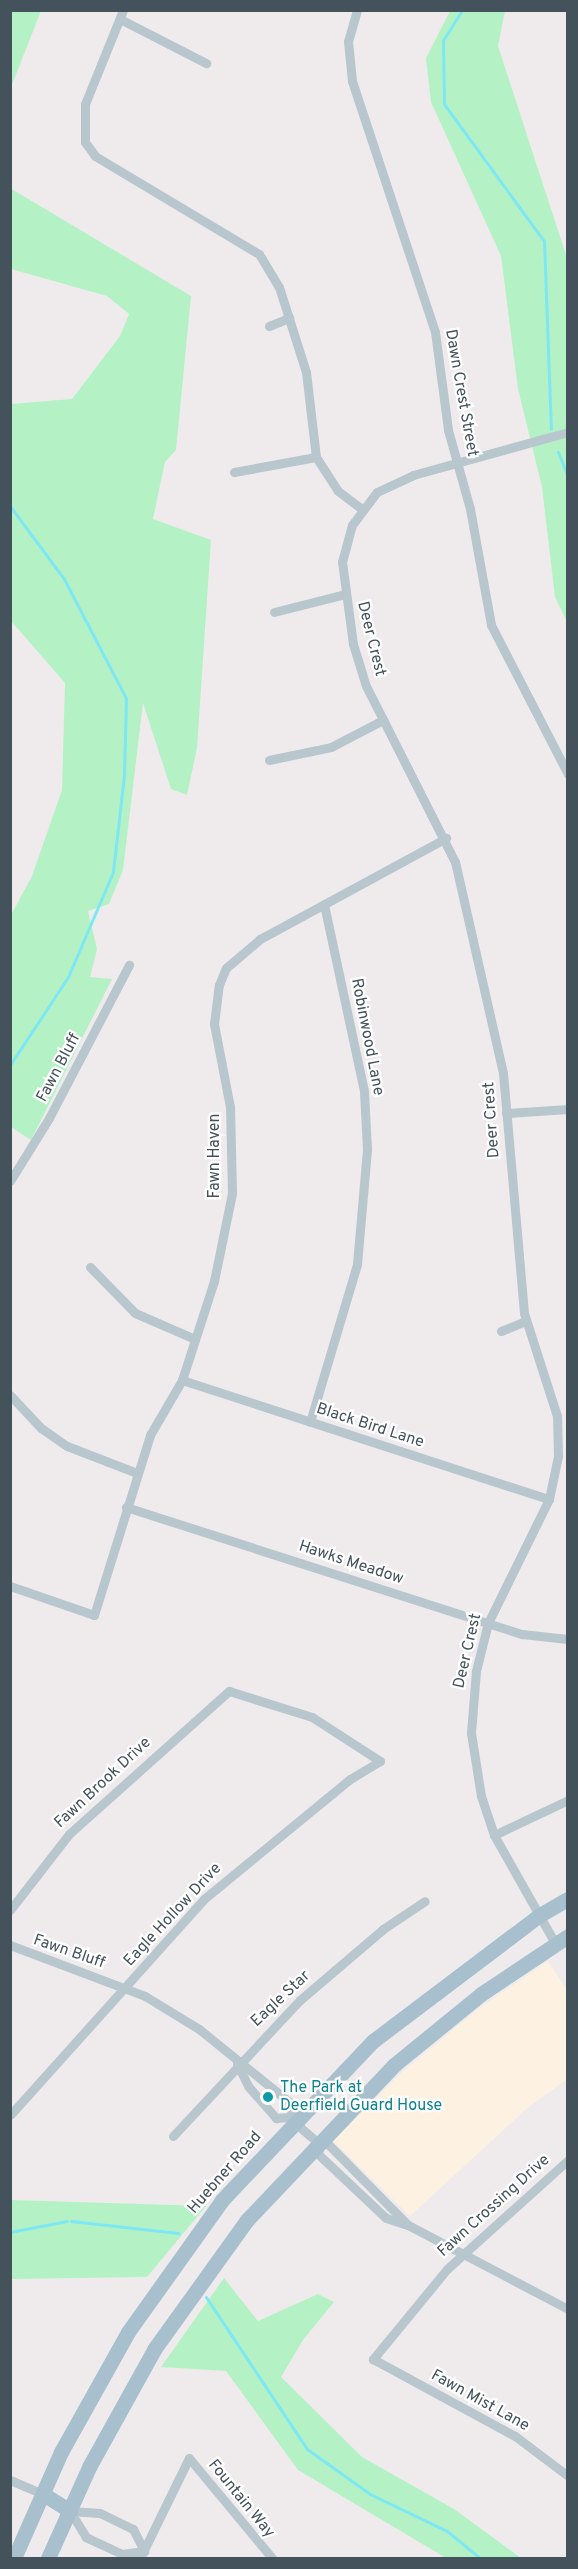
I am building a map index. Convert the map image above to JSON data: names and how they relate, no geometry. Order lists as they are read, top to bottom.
{
  "streets": {
    "main road": ["Huebner Road"],
    "street": [
      "Dawn Crest Street",
      "Deer Crest",
      "Robinwood Lane",
      "Fawn Bluff",
      "Fawn Haven",
      "Black Bird Lane",
      "Hawks Meadow",
      "Fawn Brook Drive",
      "Eagle Hollow Drive",
      "Eagle Star",
      "Fawn Crossing Drive",
      "Fawn Mist Lane",
      "Fountain Way"
    ]
  },
  "crossings": [
    ["Dawn Crest Street", "Deer Crest"],
    ["Deer Crest", "Fawn Haven"],
    ["Deer Crest", "Black Bird Lane"],
    ["Deer Crest", "Hawks Meadow"],
    ["Deer Crest", "Huebner Road"],
    ["Robinwood Lane", "Fawn Haven"],
    ["Robinwood Lane", "Black Bird Lane"],
    ["Fawn Bluff", "Eagle Hollow Drive"],
    ["Fawn Bluff", "Eagle Star"],
    ["Fawn Bluff", "Huebner Road"],
    ["Fawn Haven", "Black Bird Lane"],
    ["Fawn Haven", "Hawks Meadow"],
    ["Fawn Brook Drive", "Eagle Hollow Drive"],
    ["Fawn Crossing Drive", "Fawn Mist Lane"]
  ],
  "places": ["The Park at Deerfield Guard House"]
}
